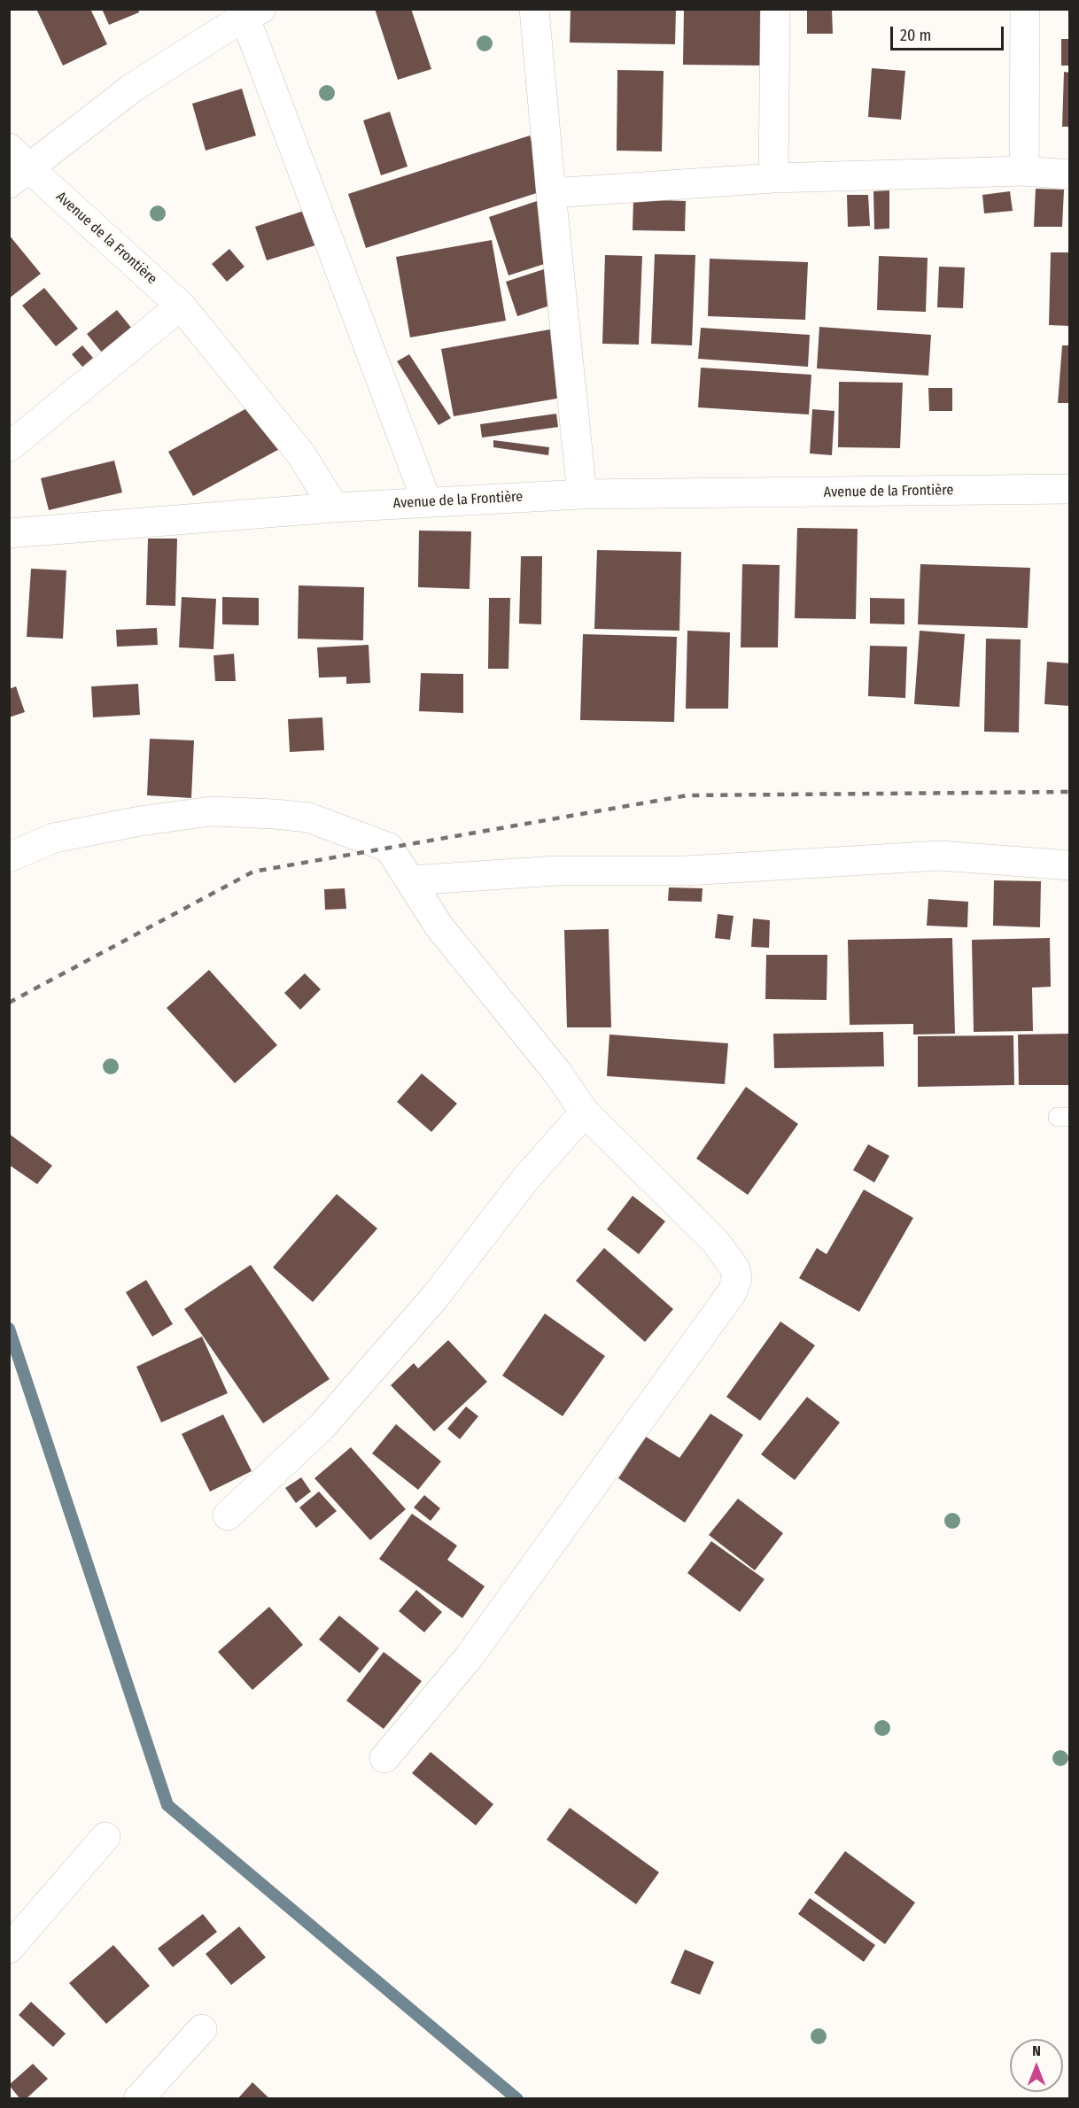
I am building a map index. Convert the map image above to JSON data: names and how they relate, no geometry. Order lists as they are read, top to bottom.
{
  "streets": {
    "street": ["Avenue de la Frontière"]
  },
  "scale_bar": "20 m",
  "north": "top"
}
